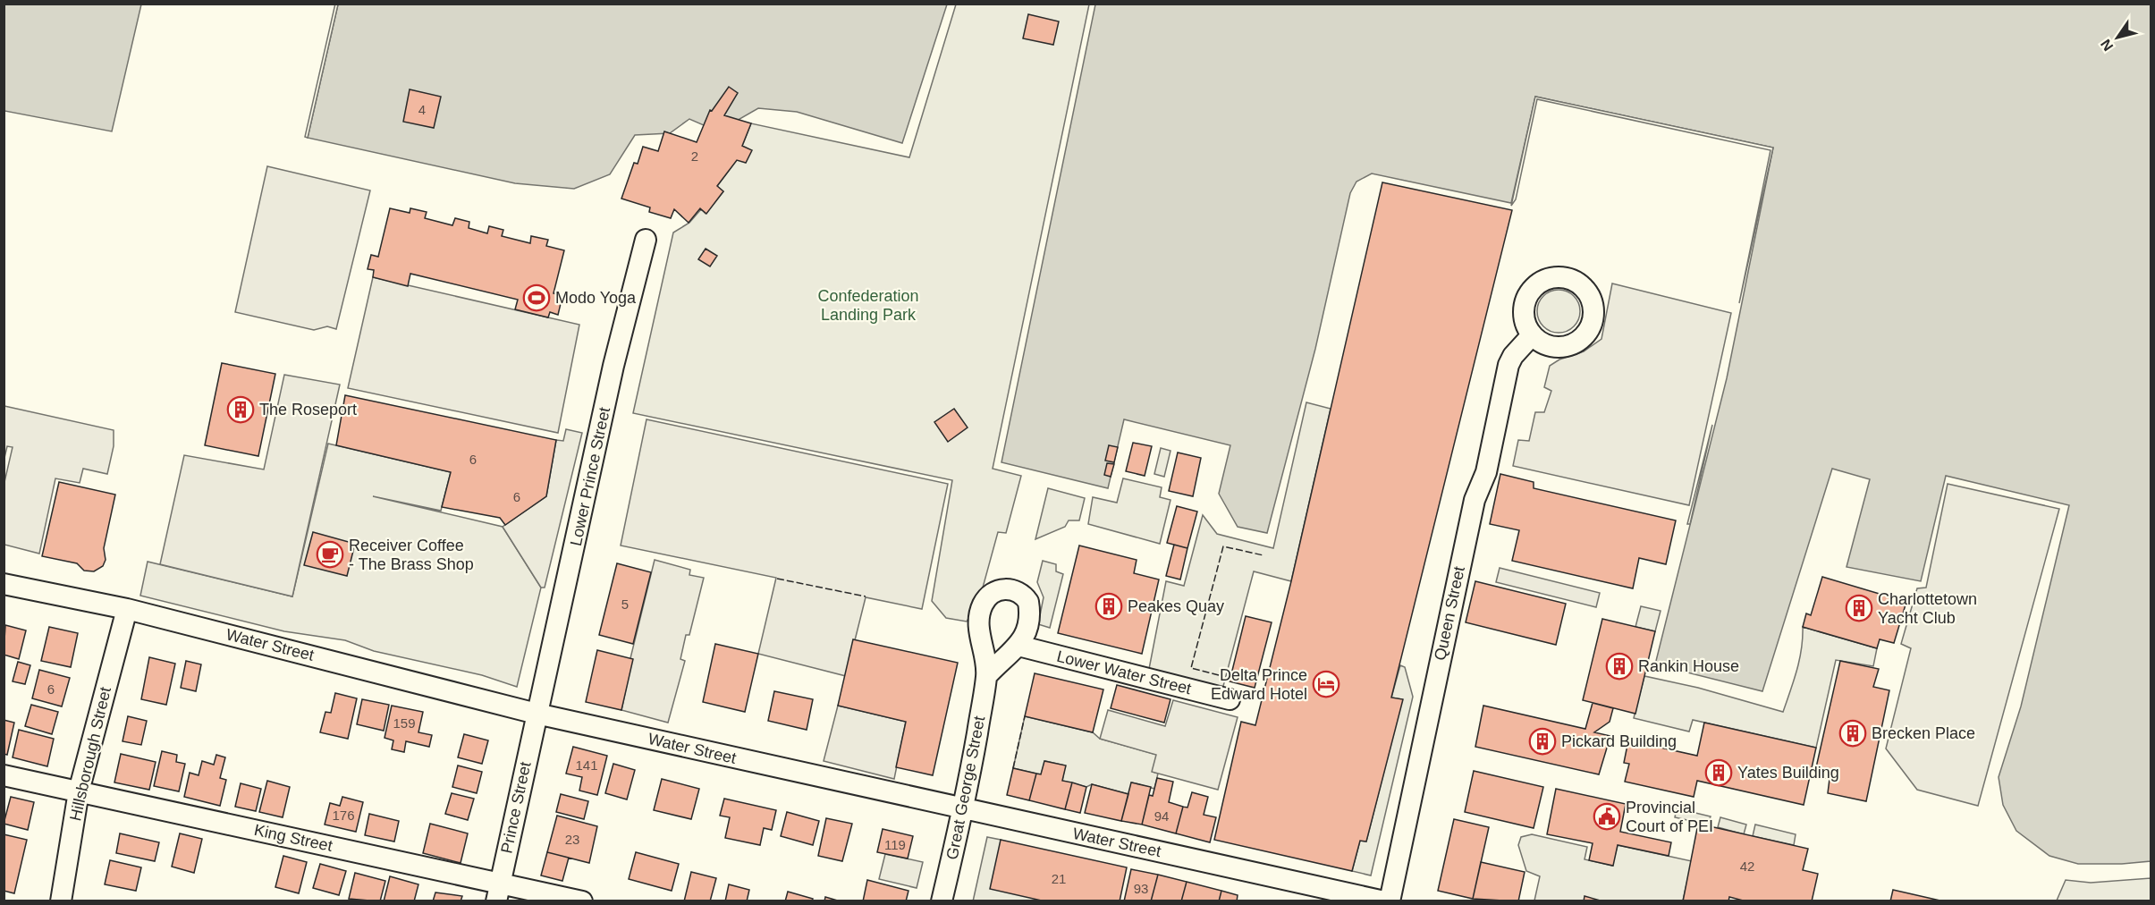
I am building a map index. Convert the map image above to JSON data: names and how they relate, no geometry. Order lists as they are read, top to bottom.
{
  "streets": {
    "street": [
      "Lower Prince Street",
      "Queen Street",
      "Water Street",
      "Lower Water Street",
      "Hillsborough Street",
      "Great George Street",
      "Prince Street",
      "King Street"
    ]
  },
  "crossings": [
    ["Lower Prince Street", "Water Street"],
    ["Lower Prince Street", "Prince Street"],
    ["Water Street", "Hillsborough Street"],
    ["Water Street", "Great George Street"],
    ["Water Street", "Prince Street"],
    ["Lower Water Street", "Great George Street"],
    ["Hillsborough Street", "King Street"],
    ["Prince Street", "King Street"]
  ],
  "parks": ["Confederation Landing Park"],
  "places": {
    "sports": ["Modo Yoga"],
    "building": [
      "The Roseport",
      "Peakes Quay",
      "Charlottetown Yacht Club",
      "Rankin House",
      "Brecken Place",
      "Pickard Building",
      "Yates Building"
    ],
    "cafe": ["Receiver Coffee - The Brass Shop"],
    "hotel": ["Delta Prince Edward Hotel"],
    "public building": ["Provincial Court of PEI"]
  },
  "house_numbers": [
    "4",
    "2",
    "6",
    "6",
    "5",
    "6",
    "159",
    "141",
    "176",
    "94",
    "23",
    "119",
    "42",
    "21",
    "93"
  ],
  "north": "bottom left"
}
